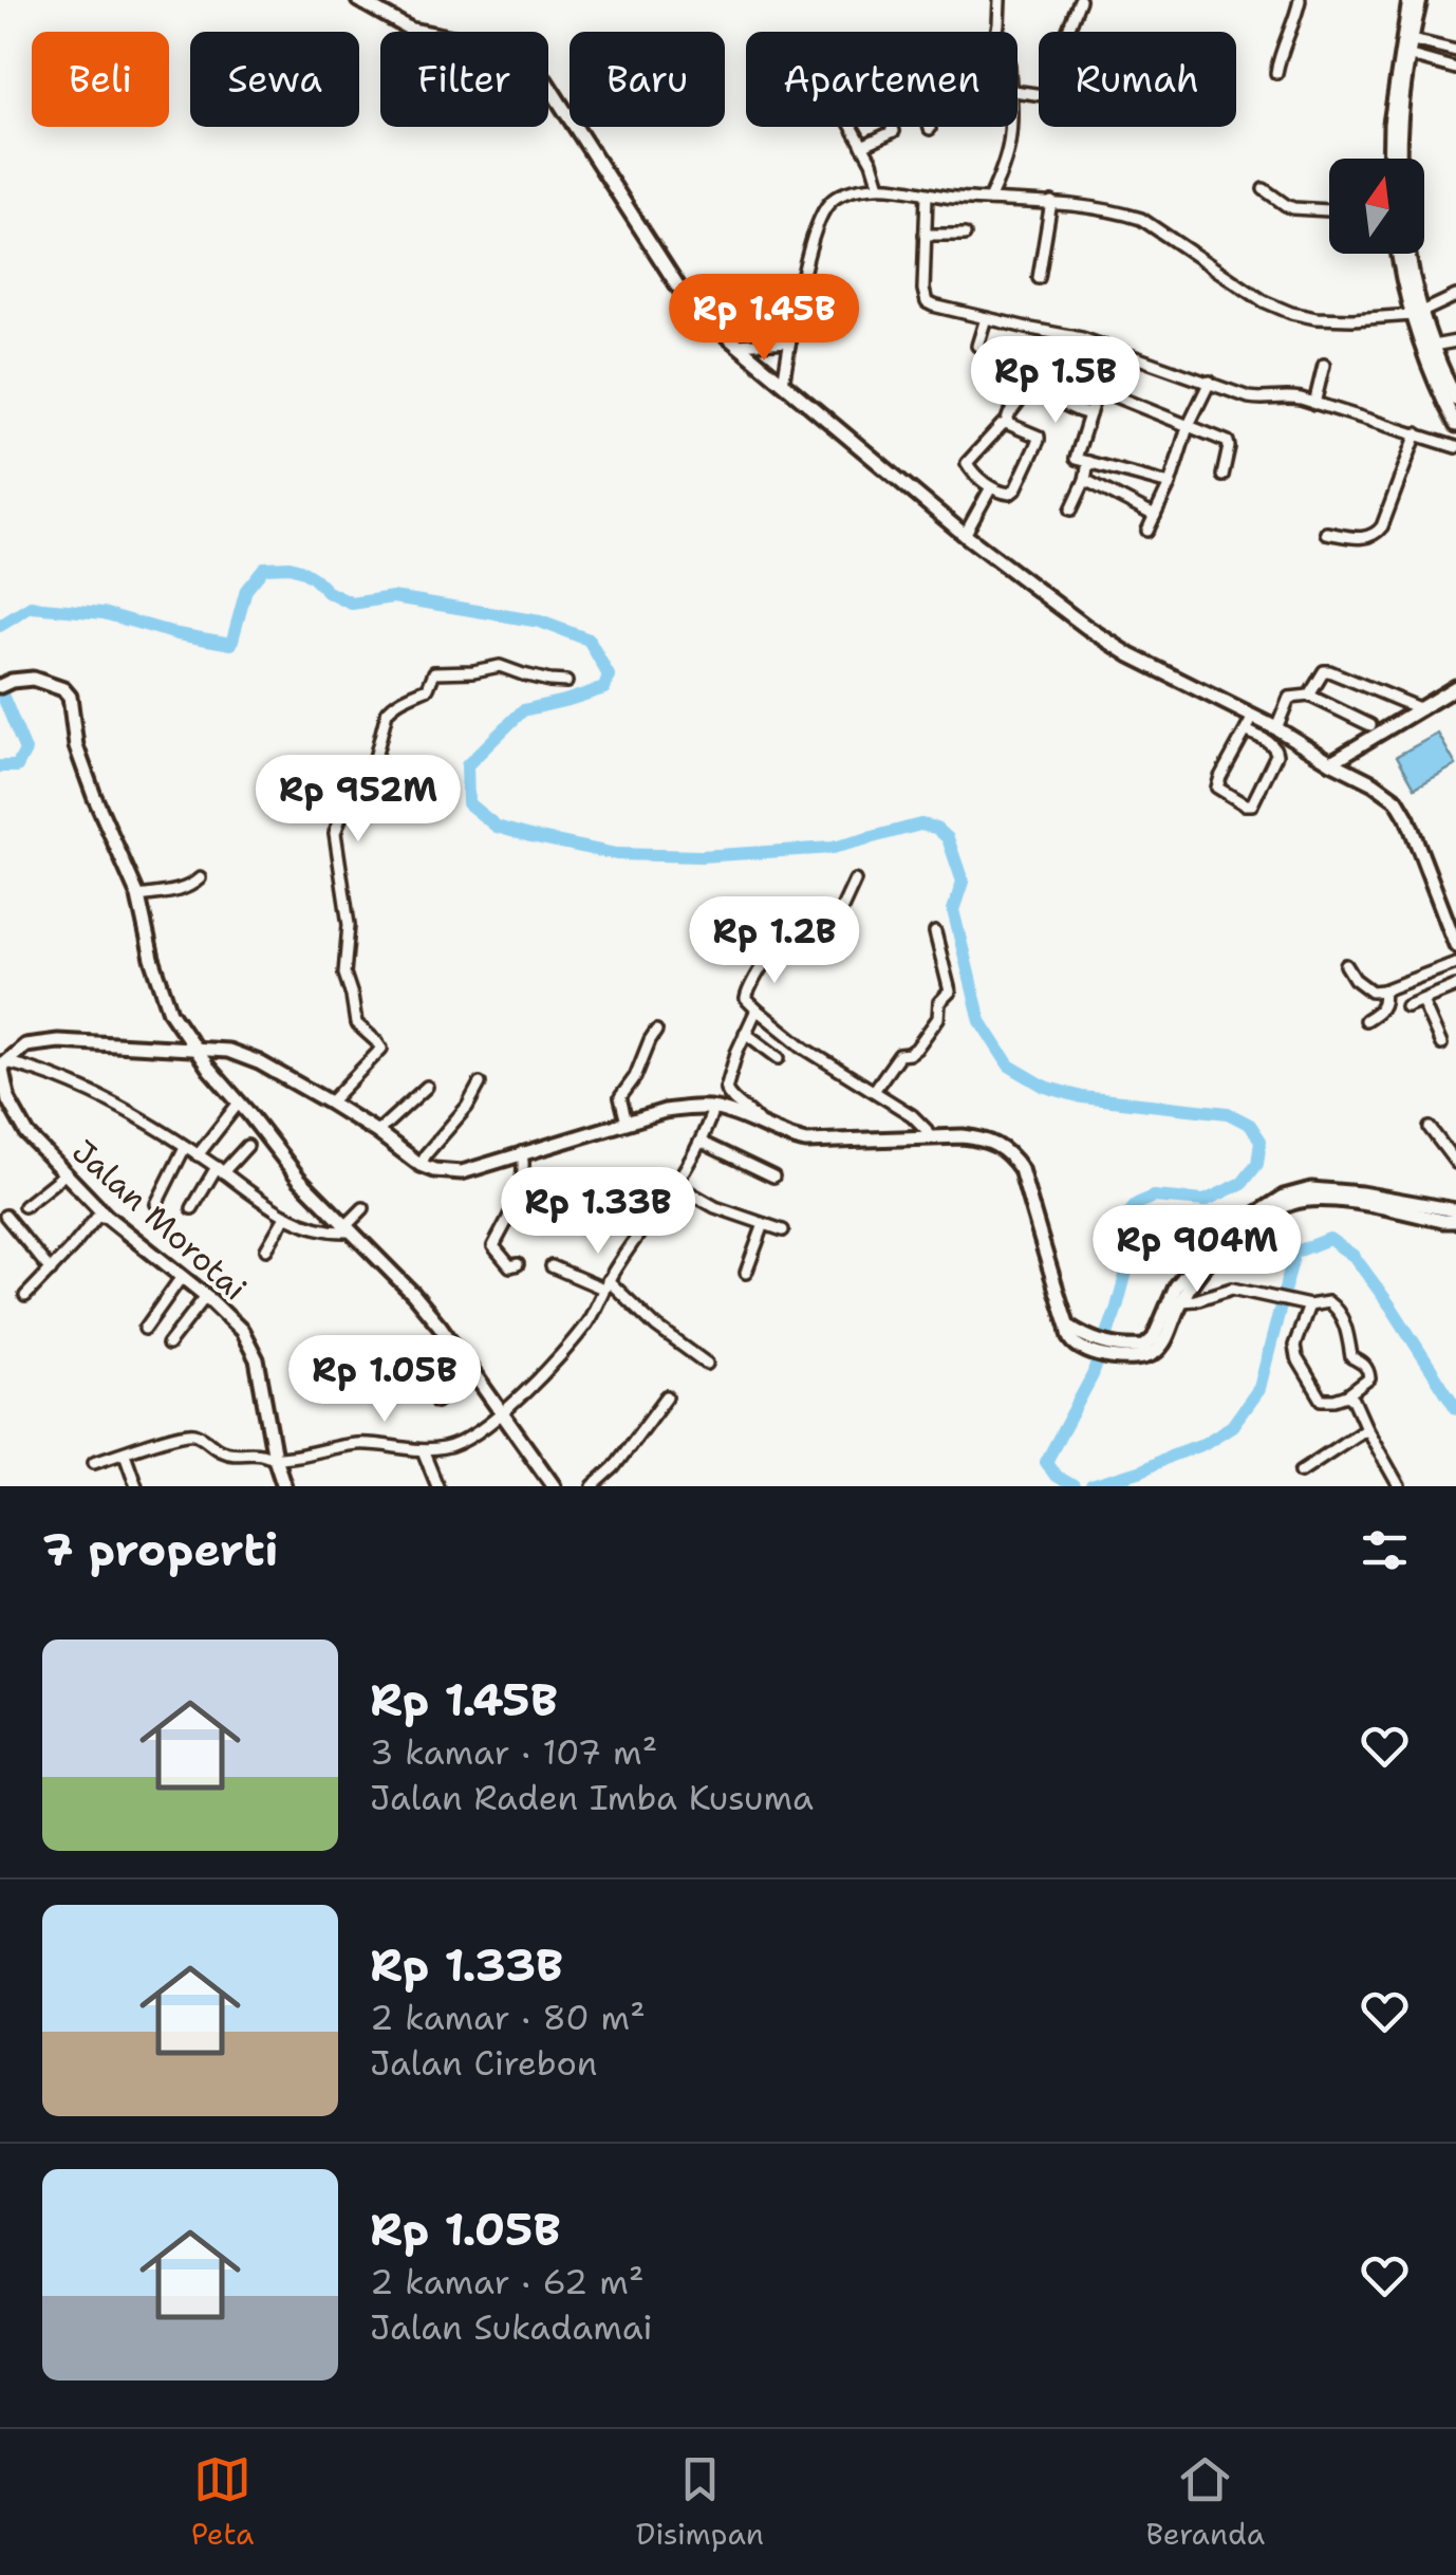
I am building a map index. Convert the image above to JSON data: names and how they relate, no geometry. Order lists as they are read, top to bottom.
{
  "streets": {
    "street": ["Jalan Morotai"]
  },
  "north": "top",
  "page": {
    "chip": [
      "Beli",
      "Sewa",
      "Filter",
      "Baru",
      "Apartemen",
      "Rumah"
    ],
    "price": [
      "Rp 1.45B",
      "Rp 1.5B",
      "Rp 952M",
      "Rp 1.2B",
      "Rp 1.33B",
      "Rp 904M",
      "Rp 1.05B"
    ],
    "heading": "7 properti",
    "list": [
      {
        "name": "Rp 1.45B",
        "note": "3 kamar · 107 m² · Jalan Raden Imba Kusuma"
      },
      {
        "name": "Rp 1.33B",
        "note": "2 kamar · 80 m² · Jalan Cirebon"
      },
      {
        "name": "Rp 1.05B",
        "note": "2 kamar · 62 m² · Jalan Sukadamai"
      }
    ],
    "tabs": ["Peta", "Disimpan", "Beranda"]
  }
}
